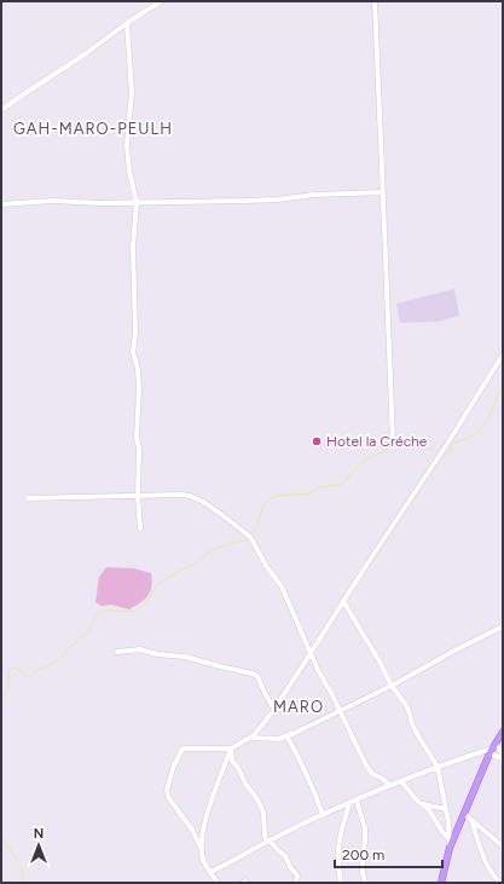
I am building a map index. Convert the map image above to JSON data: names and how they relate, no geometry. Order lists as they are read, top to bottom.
{
  "districts": ["GAH-MARO-PEULH", "MARO"],
  "places": ["Hotel la Créche"],
  "scale_bar": "200 m",
  "north": "top"
}
